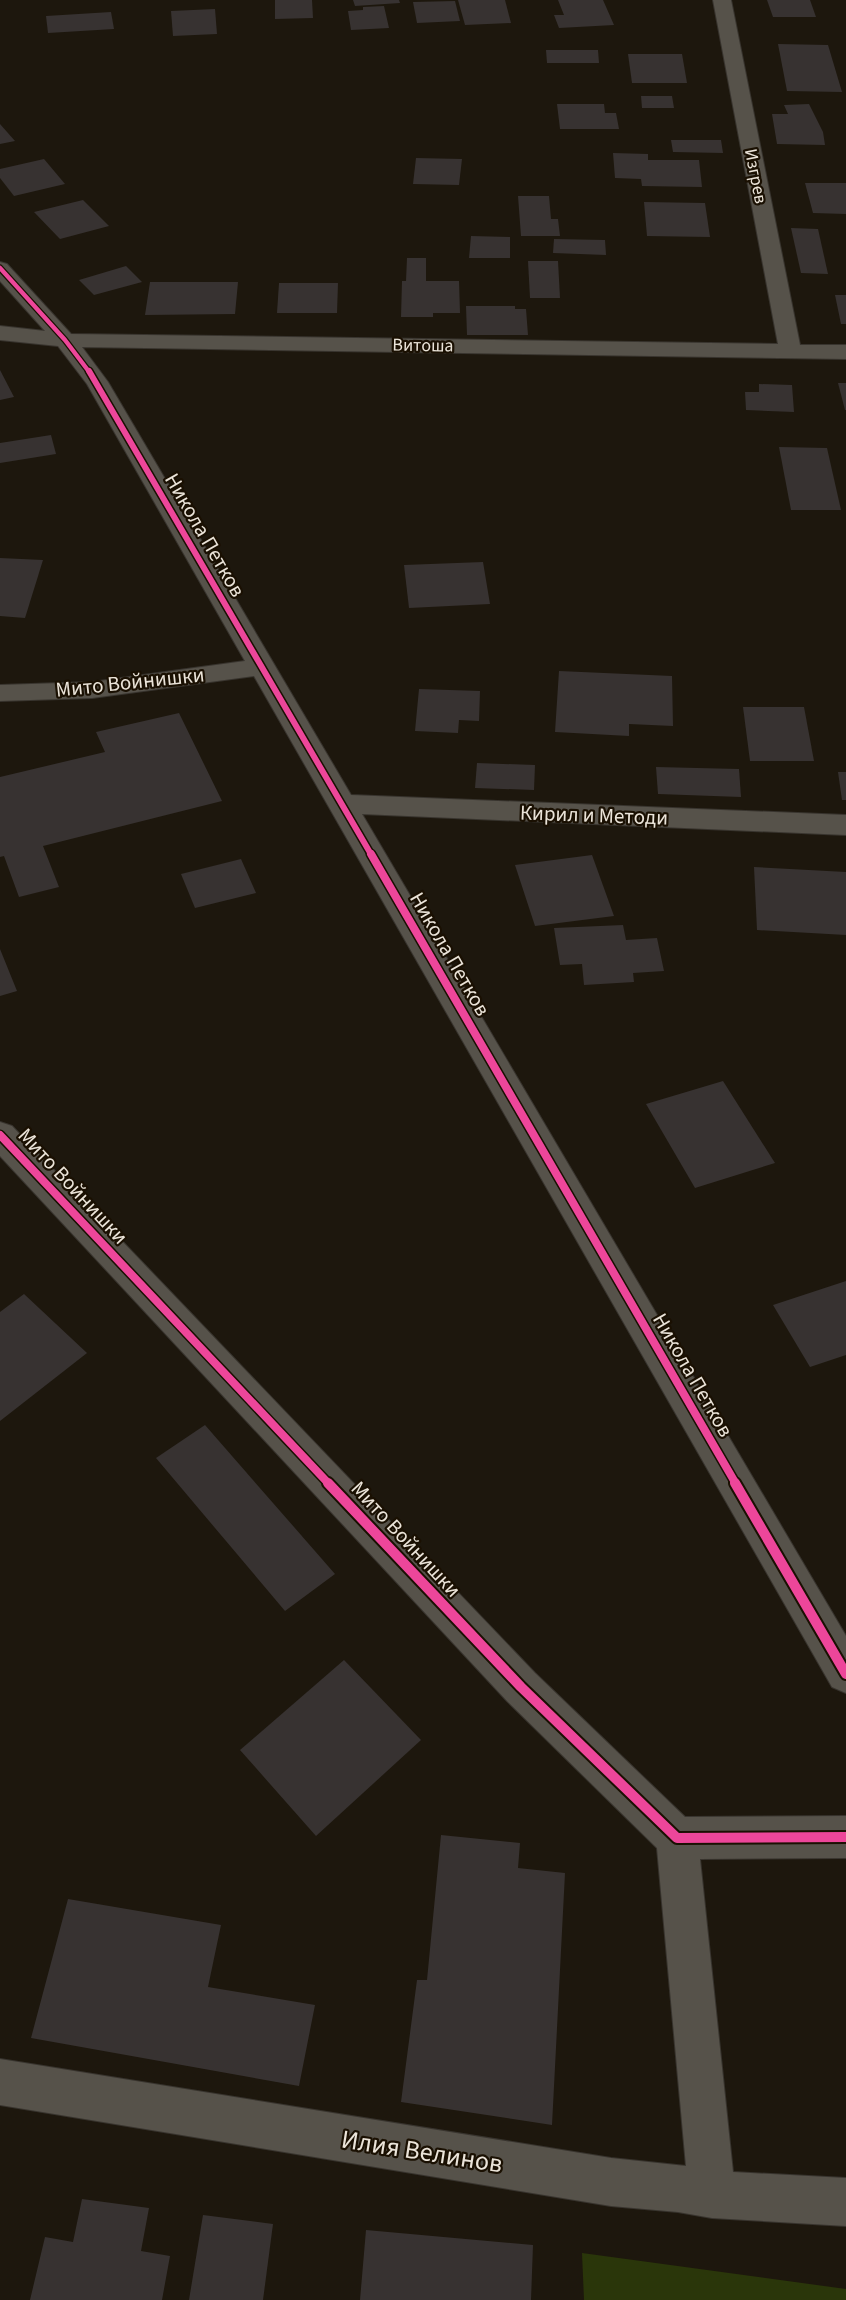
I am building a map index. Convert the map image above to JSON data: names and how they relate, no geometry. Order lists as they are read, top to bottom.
{
  "streets": {
    "street": [
      "Изгрев",
      "Витоша",
      "Никола Петков",
      "Мито Войнишки",
      "Кирил и Методи",
      "Илия Велинов"
    ]
  },
  "crossings": [
    ["Изгрев", "Витоша"],
    ["Витоша", "Никола Петков"],
    ["Никола Петков", "Мито Войнишки"],
    ["Никола Петков", "Кирил и Методи"]
  ]
}
